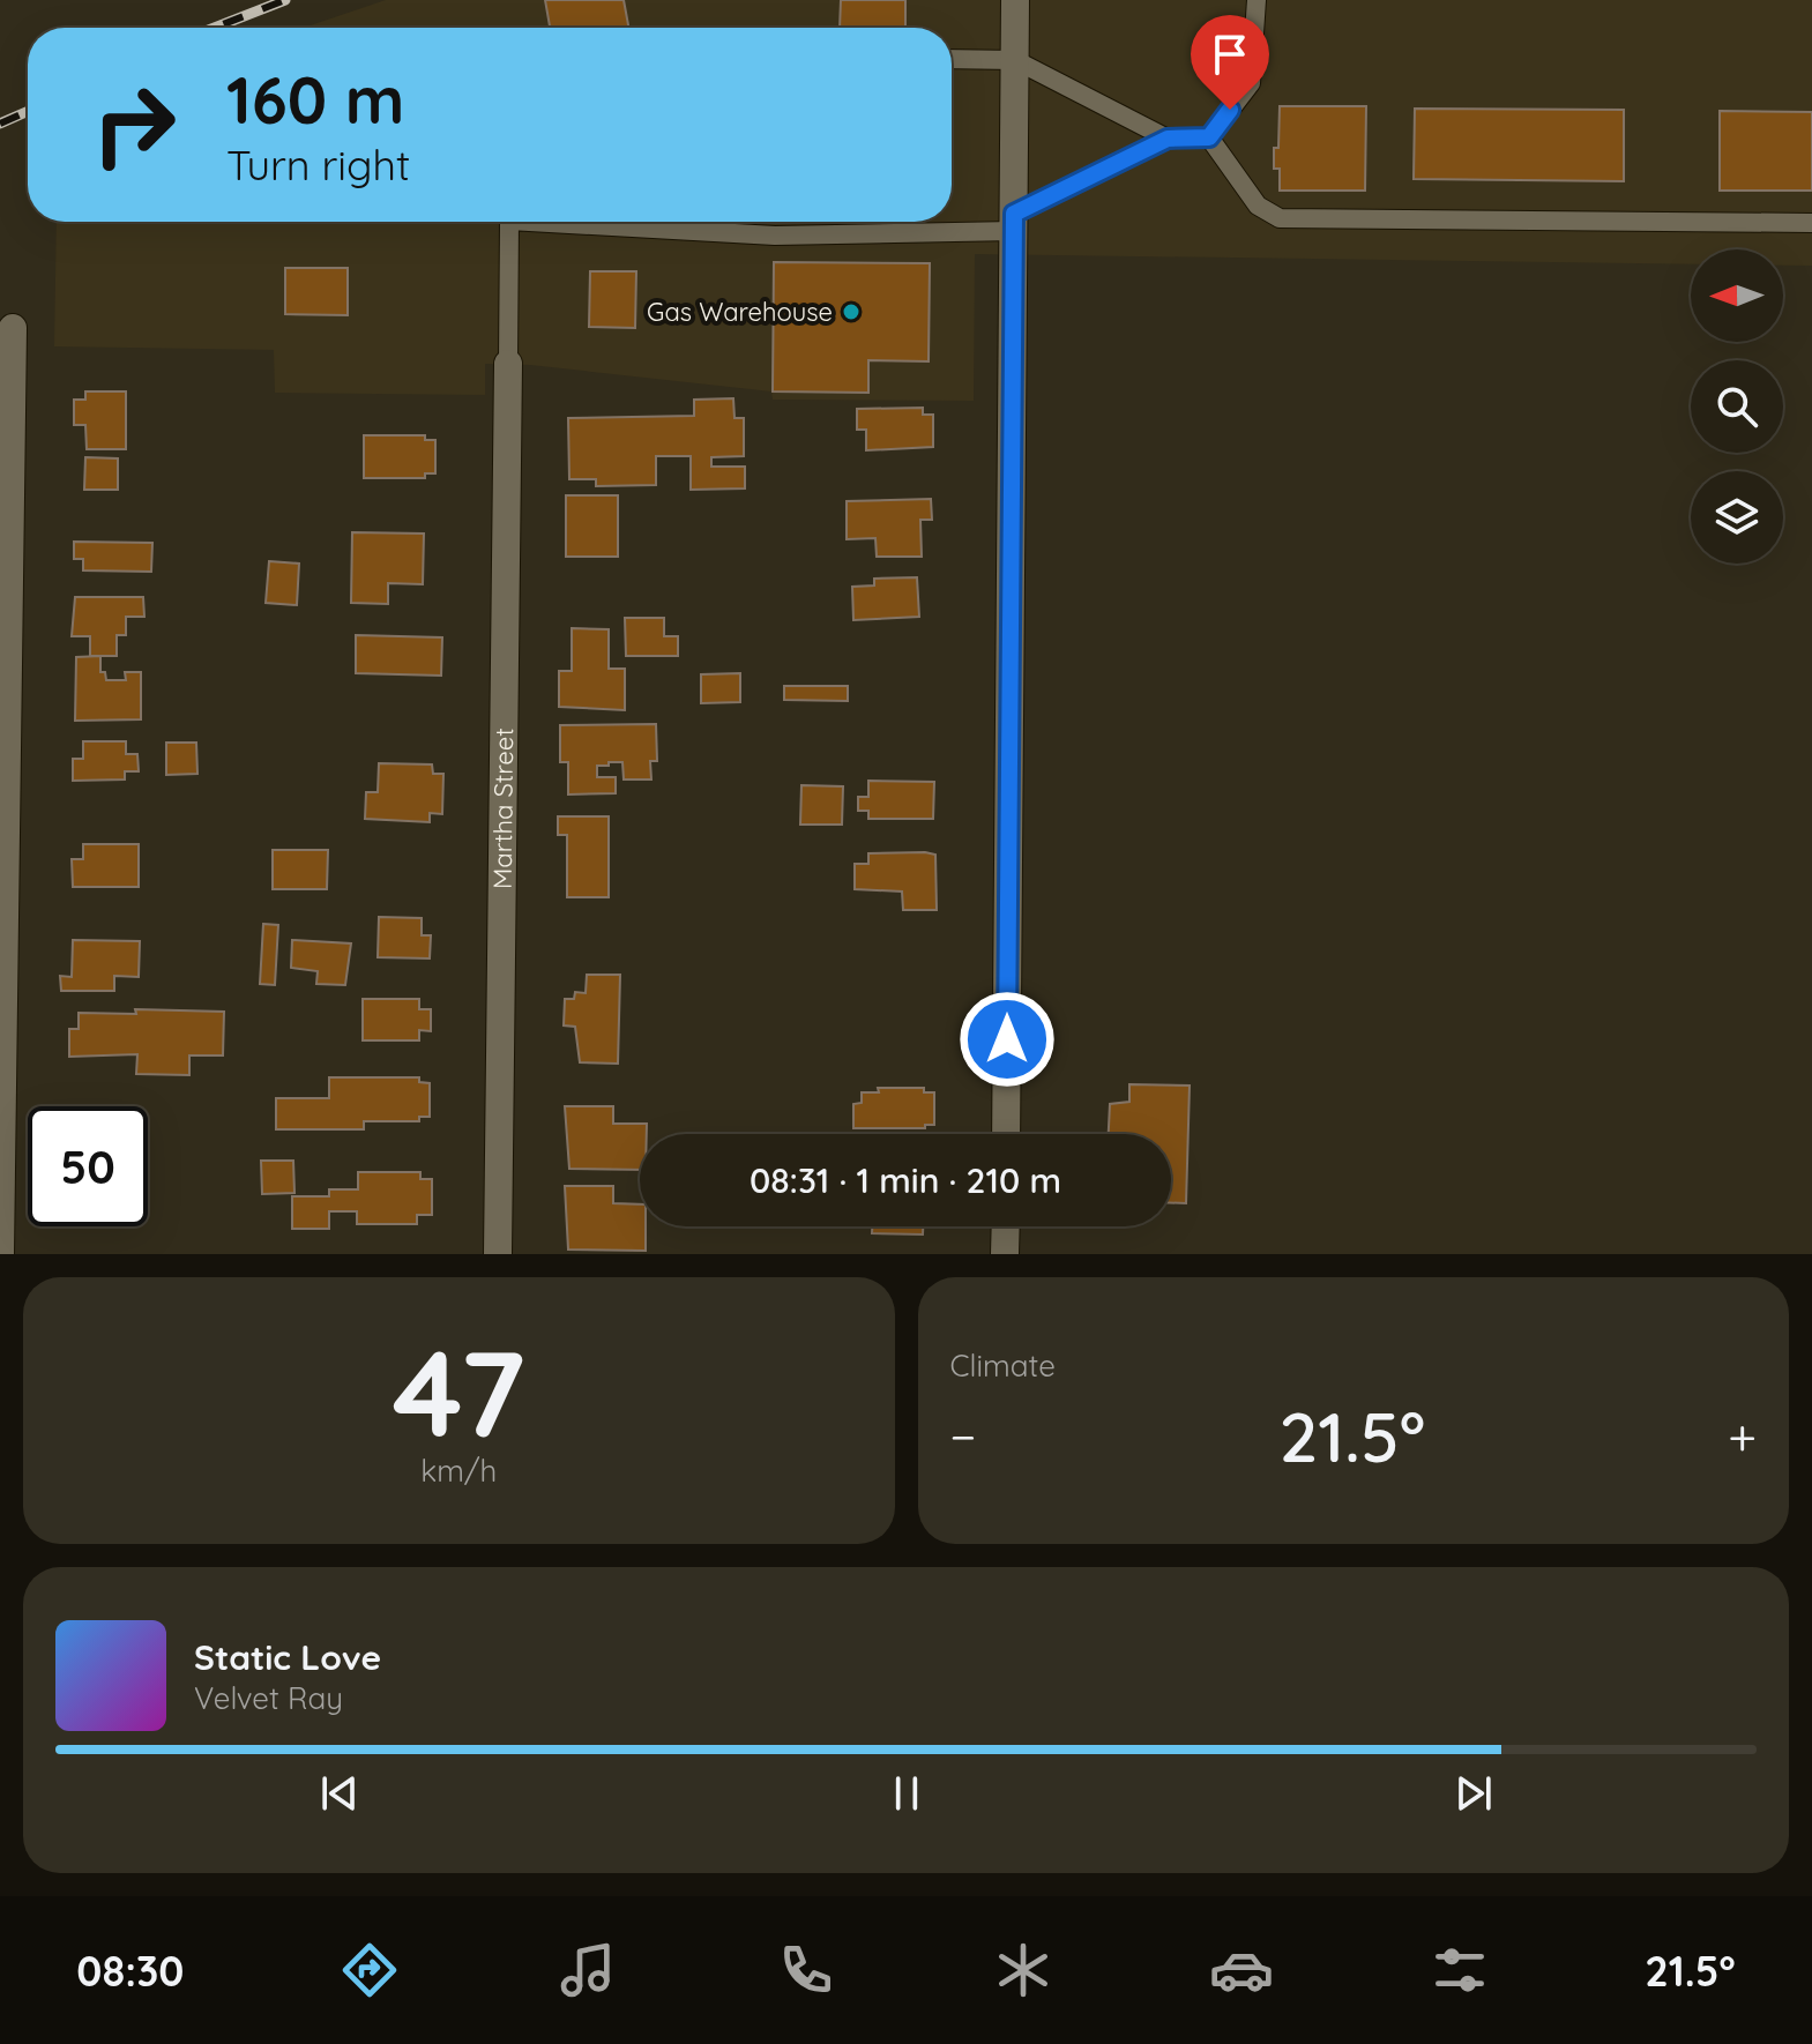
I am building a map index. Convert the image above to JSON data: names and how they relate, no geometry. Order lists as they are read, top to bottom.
{
  "streets": {
    "street": ["Martha Street"]
  },
  "places": ["Gas Warehouse"],
  "north": "left",
  "page": {
    "turn": ["160 m", "Turn right"],
    "limit": "50",
    "trip": "08:31 · 1 min · 210 m",
    "tile": [
      ["47", "km/h"],
      "Climate"
    ],
    "heat": ["−", "21.5°", "+"],
    "song": ["Static Love", "Velvet Ray"],
    "tabs": ["08:30", "21.5°"]
  }
}
